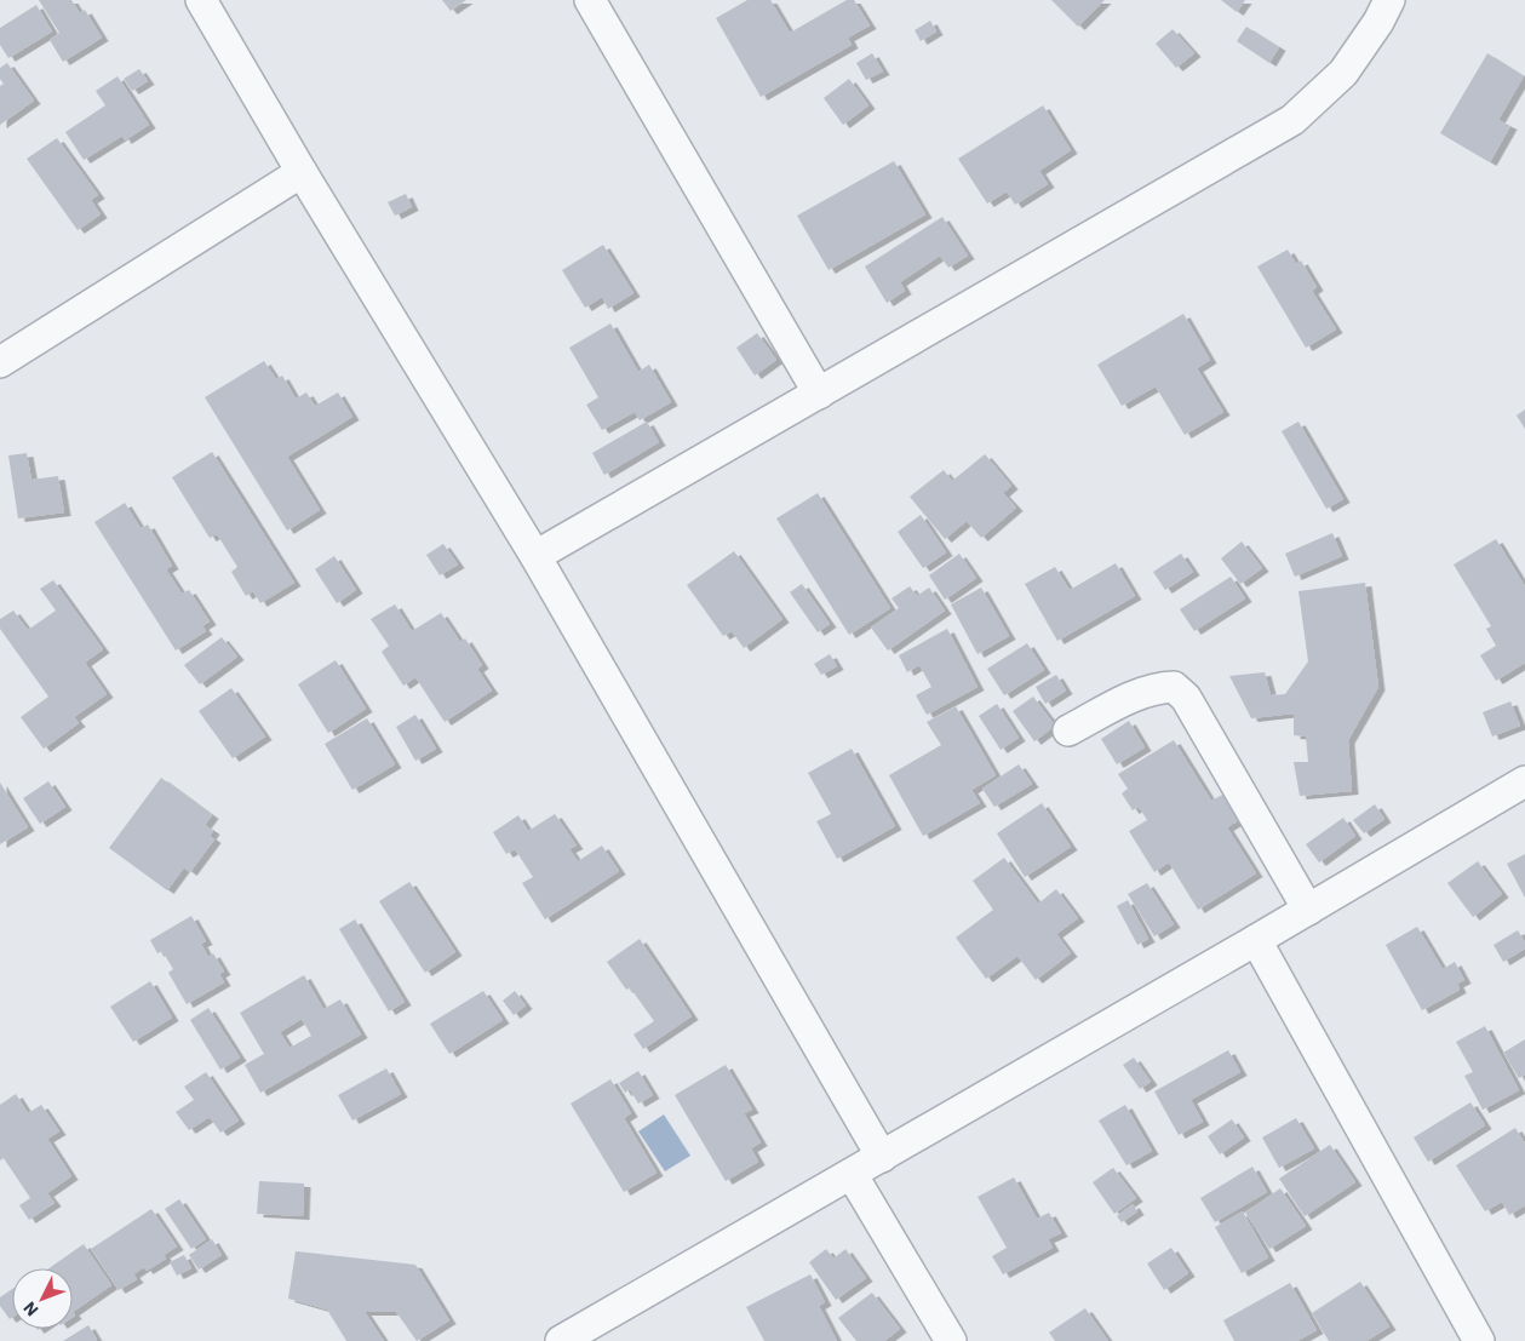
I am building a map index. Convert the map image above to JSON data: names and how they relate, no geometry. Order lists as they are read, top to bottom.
{
  "north": "bottom left"
}
